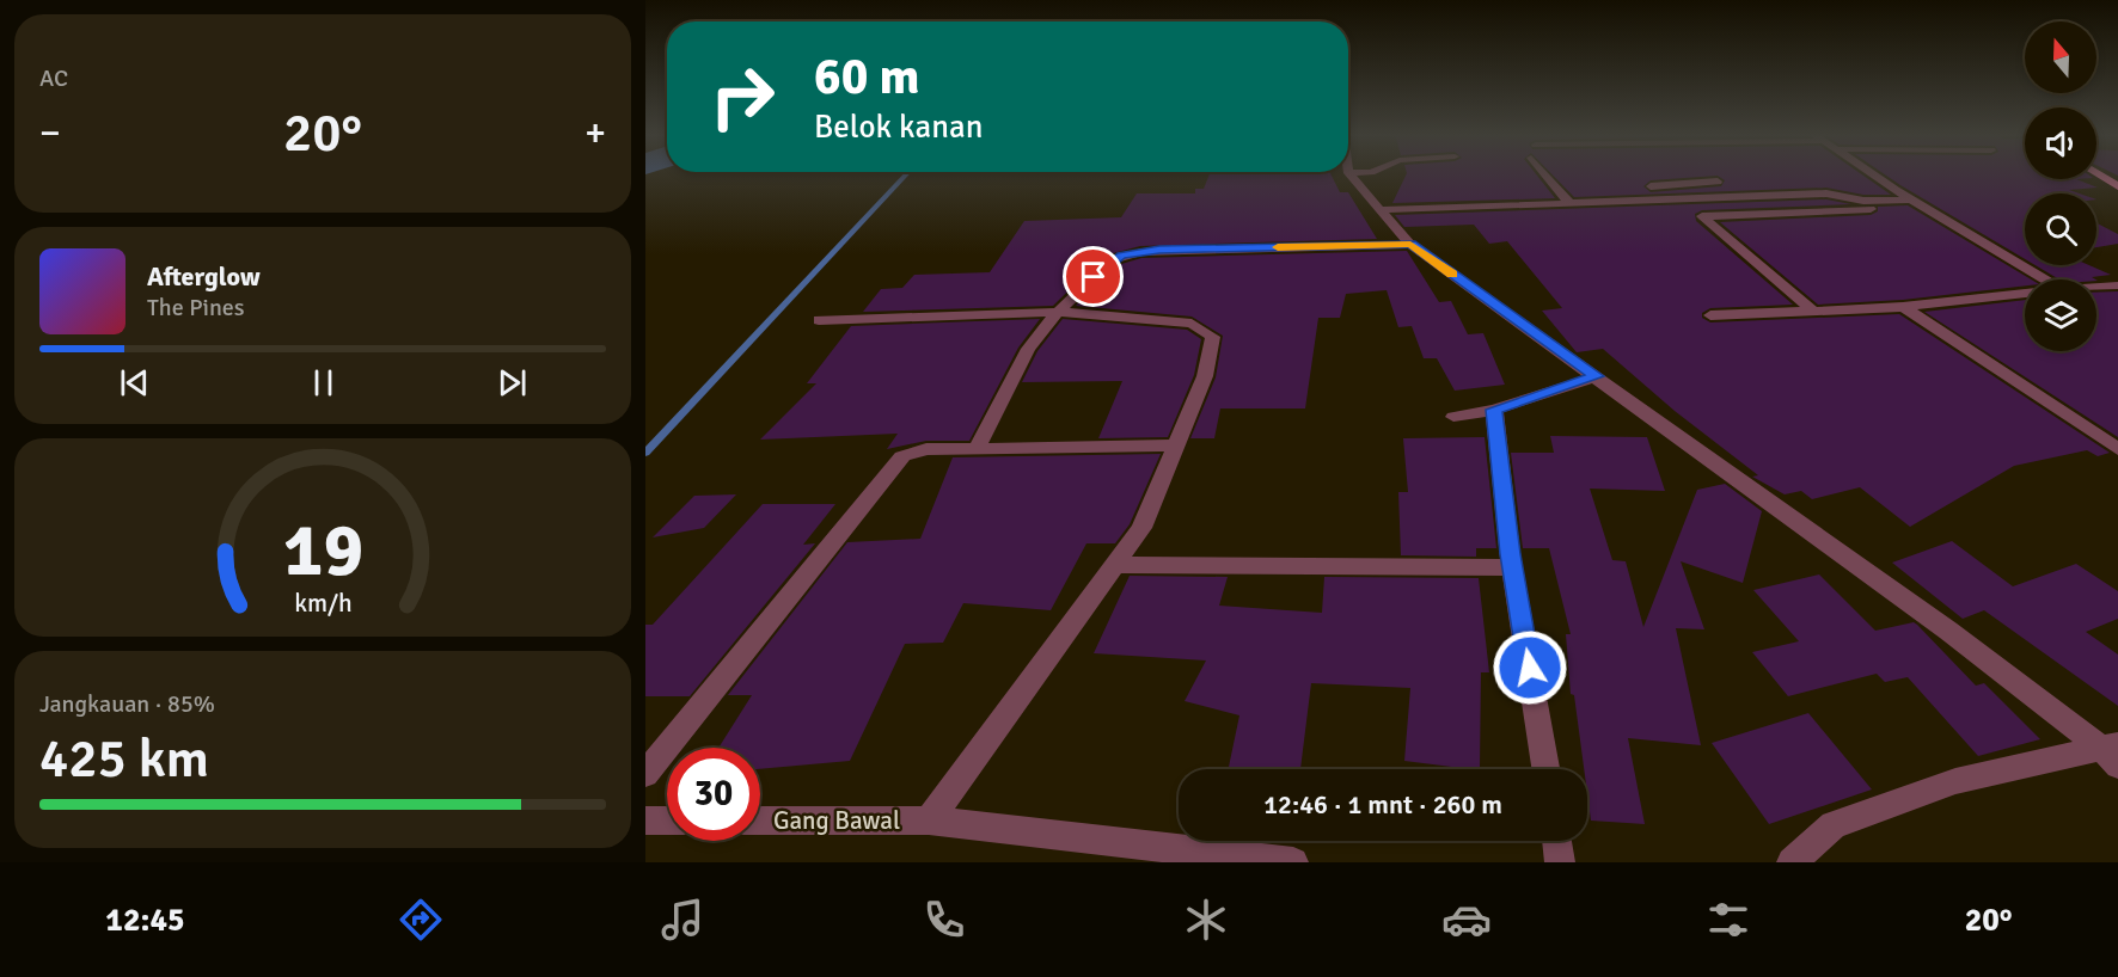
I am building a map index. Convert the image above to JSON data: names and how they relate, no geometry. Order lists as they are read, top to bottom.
{
  "streets": {
    "street": ["Gang Bawal"]
  },
  "north": "top",
  "page": {
    "tile": [
      "AC",
      ["Jangkauan · 85%", "425 km"]
    ],
    "turn": ["60 m", "Belok kanan"],
    "heat": ["−", "20°", "+"],
    "song": ["Afterglow", "The Pines"],
    "limit": "30",
    "trip": "12:46 · 1 mnt · 260 m",
    "tabs": ["12:45", "20°"],
    "gauge": ["19", "km/h"]
  }
}
